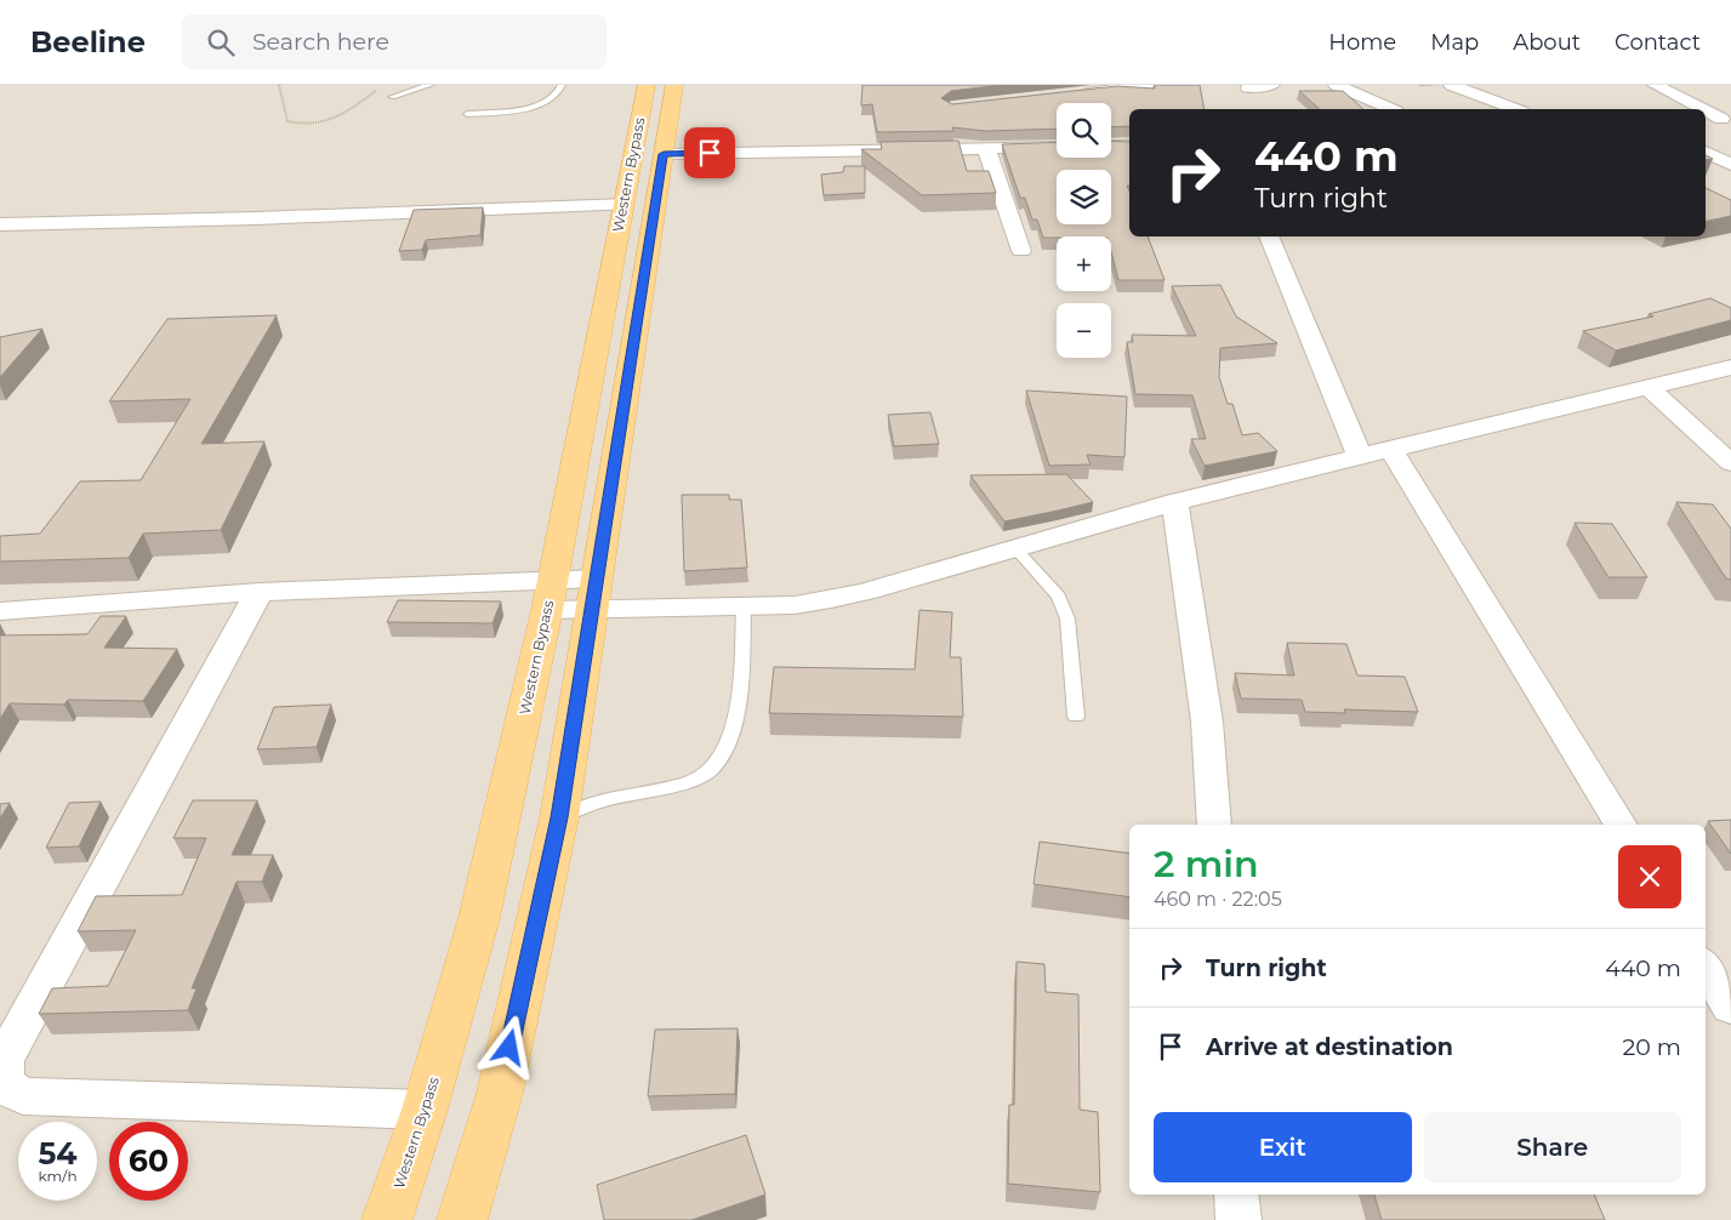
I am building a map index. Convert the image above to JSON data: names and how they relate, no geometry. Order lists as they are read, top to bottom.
{
  "streets": {
    "main road": ["Western Bypass"]
  },
  "page": {
    "header": "Beeline",
    "search": "Search here",
    "nav": [
      "Home",
      "Map",
      "About",
      "Contact"
    ],
    "map_buttons": ["+", "−"],
    "turn": ["440 m", "Turn right"],
    "heading": ["2 min", "460 m · 22:05"],
    "list": [
      {
        "name": "Turn right",
        "value": "440 m"
      },
      {
        "name": "Arrive at destination",
        "value": "20 m"
      }
    ],
    "buttons": ["Exit", "Share"],
    "speed": "54 km/h",
    "limit": "60"
  }
}
